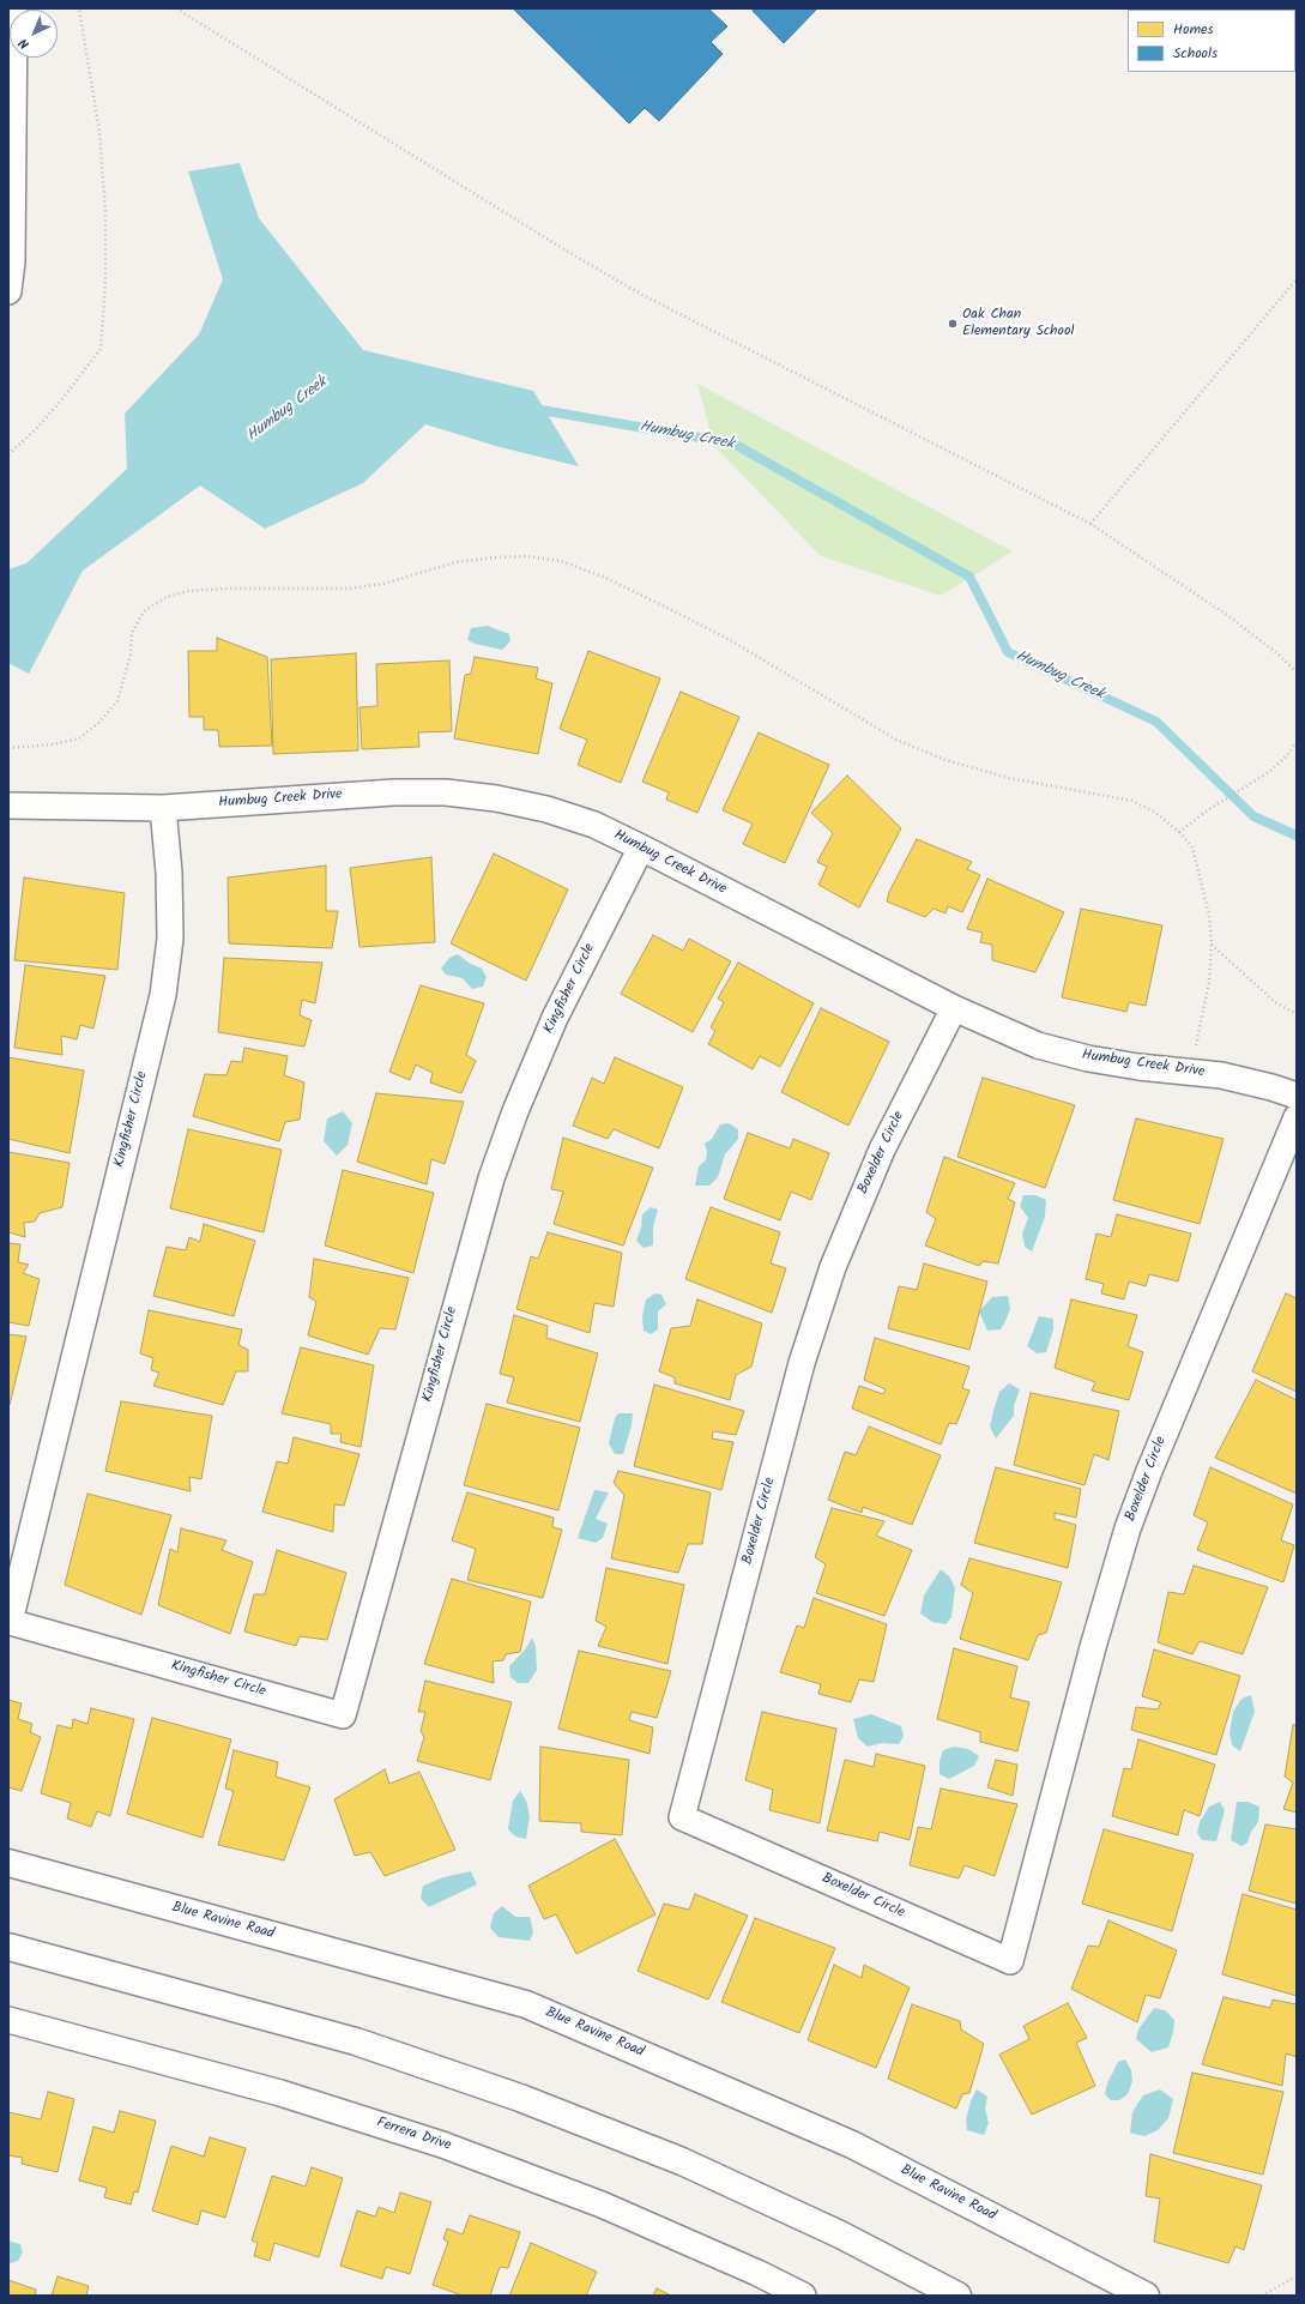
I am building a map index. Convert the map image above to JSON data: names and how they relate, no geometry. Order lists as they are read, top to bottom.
{
  "streets": {
    "main road": ["Blue Ravine Road"],
    "street": [
      "Humbug Creek Drive",
      "Kingfisher Circle",
      "Boxelder Circle",
      "Ferrera Drive"
    ]
  },
  "crossings": [
    ["Humbug Creek Drive", "Kingfisher Circle"],
    ["Humbug Creek Drive", "Boxelder Circle"]
  ],
  "water": ["Humbug Creek"],
  "places": ["Oak Chan Elementary School"],
  "legend": ["Homes", "Schools"],
  "north": "bottom left"
}
